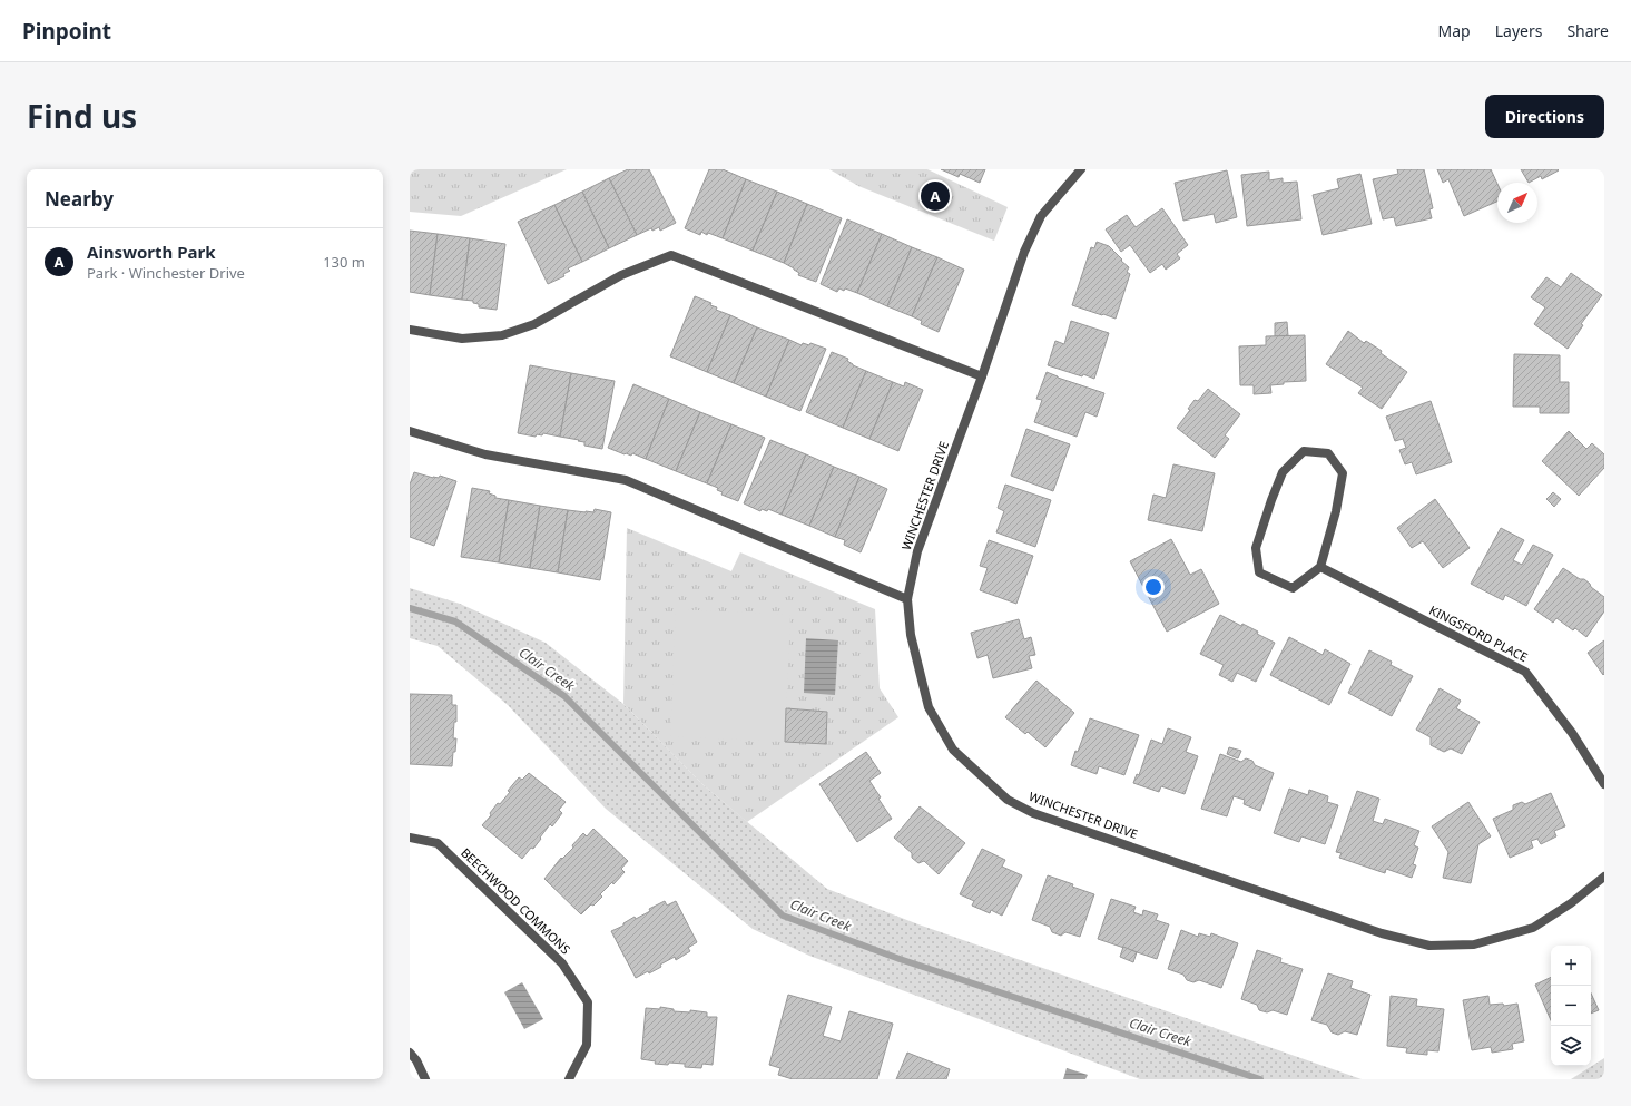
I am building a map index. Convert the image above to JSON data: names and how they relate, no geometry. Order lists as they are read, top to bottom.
{
  "streets": {
    "street": ["WINCHESTER DRIVE", "KINGSFORD PLACE", "BEECHWOOD COMMONS"]
  },
  "water": ["Clair Creek"],
  "north": "top right",
  "page": {
    "header": "Pinpoint",
    "nav": ["Map", "Layers", "Share"],
    "title": "Find us",
    "buttons": "Directions",
    "heading": "Nearby",
    "pins": "A",
    "list": [
      {
        "mark": "A",
        "name": "Ainsworth Park",
        "note": "Park · Winchester Drive",
        "value": "130 m"
      }
    ],
    "map_buttons": ["+", "−"]
  }
}
